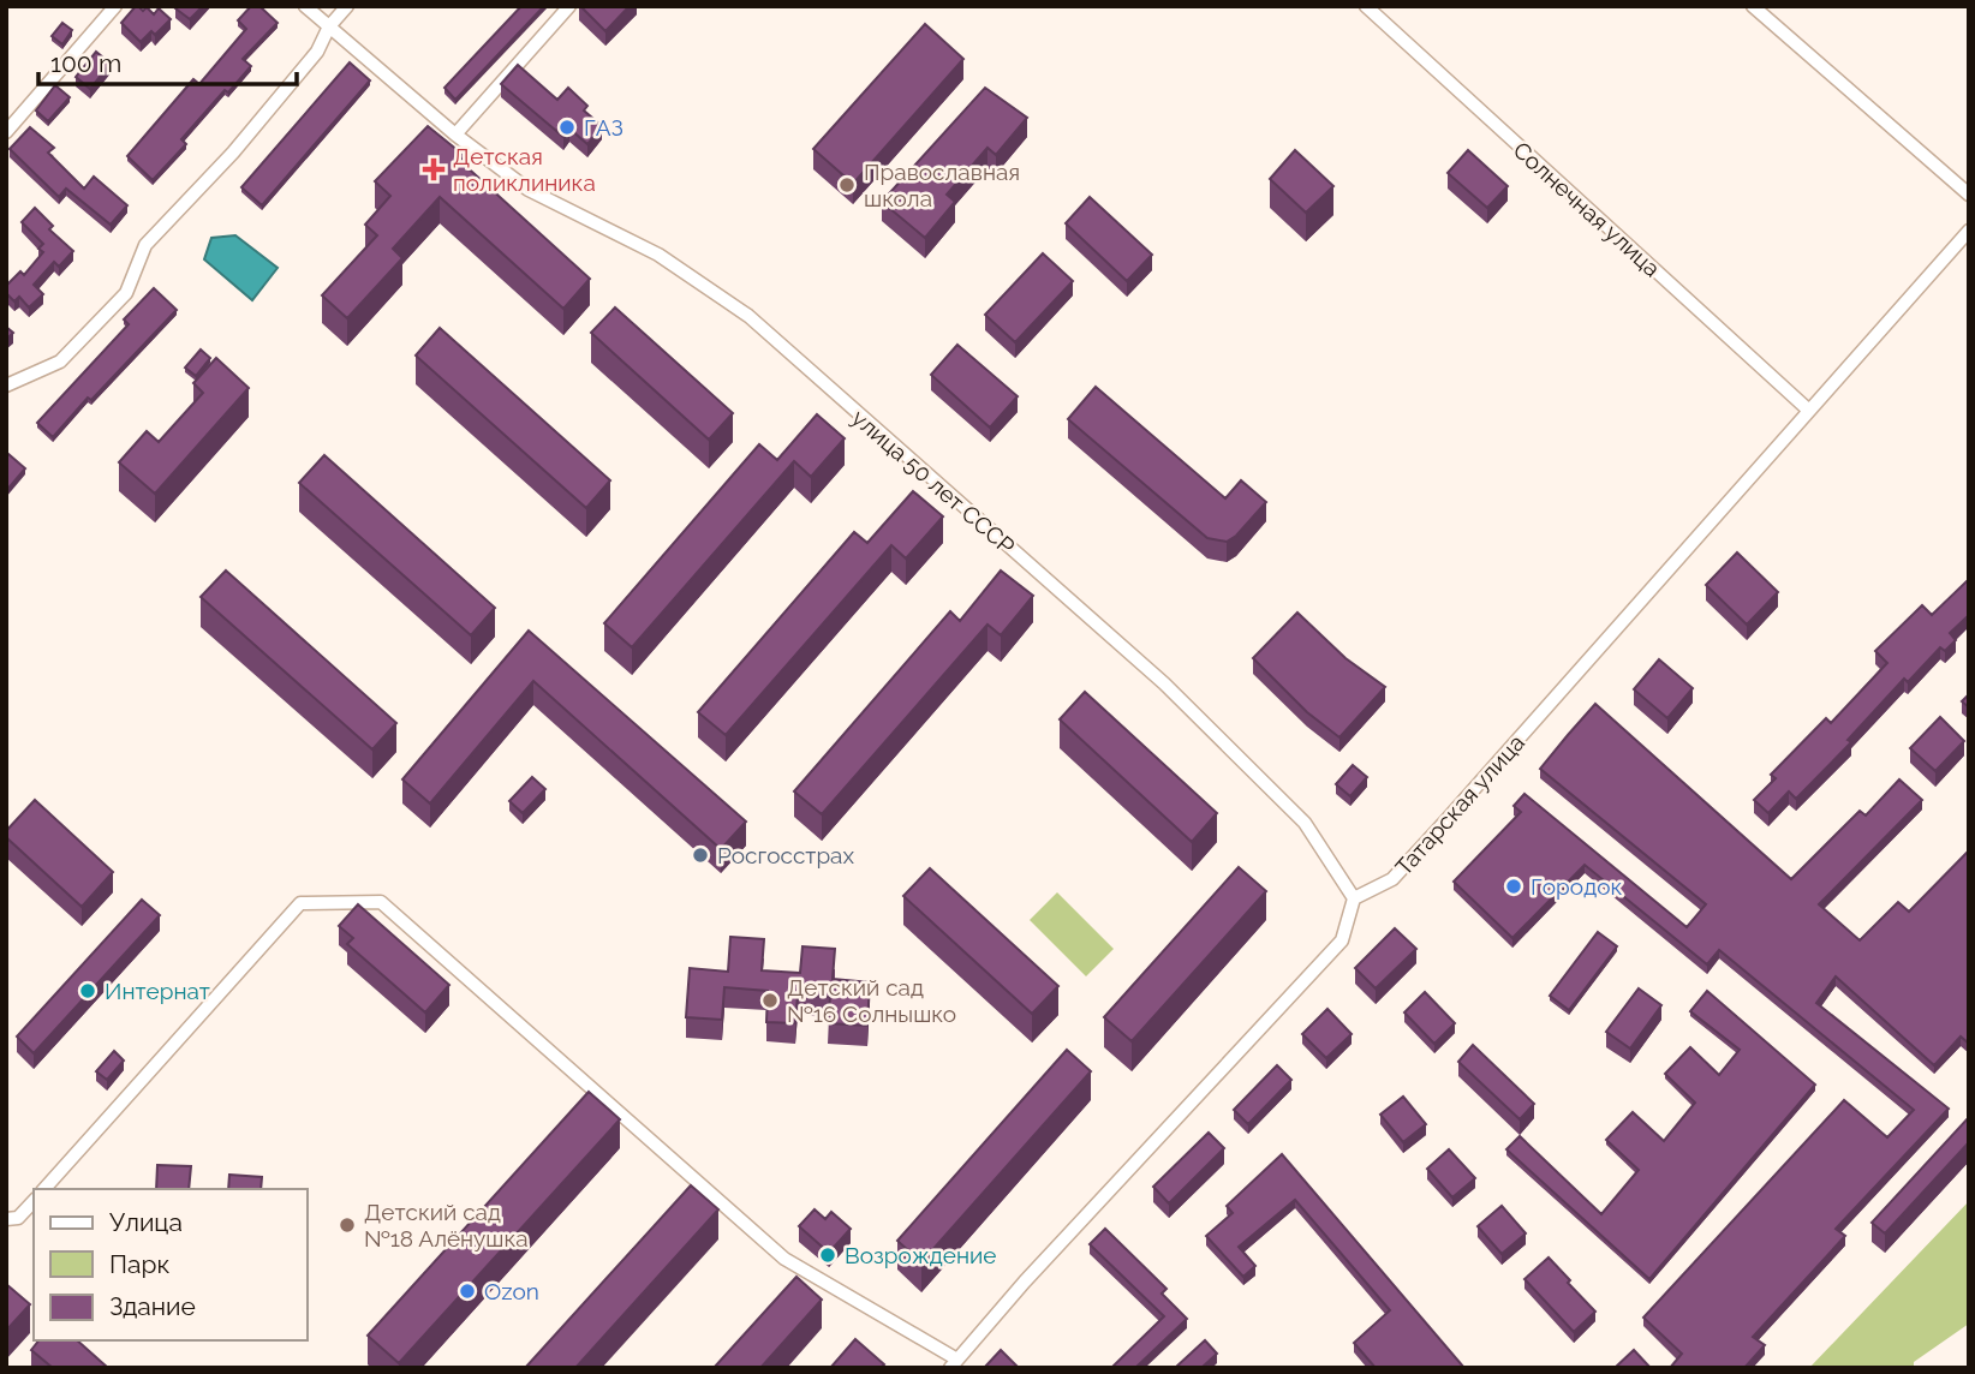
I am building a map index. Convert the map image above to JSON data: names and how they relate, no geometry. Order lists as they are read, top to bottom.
{
  "streets": {
    "street": ["Солнечная улица", "улица 50 лет СССР", "Татарская улица"]
  },
  "crossings": [
    ["Солнечная улица", "Татарская улица"],
    ["улица 50 лет СССР", "Татарская улица"]
  ],
  "places": {
    "other": [
      "ГАЗ",
      "Православная школа",
      "Росгосстрах",
      "Городок",
      "Интернат",
      "Детский сад №16 Солнышко",
      "Детский сад №18 Алёнушка",
      "Возрождение",
      "Ozon"
    ],
    "health": ["Детская поликлиника"]
  },
  "legend": ["Улица", "Парк", "Здание"],
  "scale_bar": "100 m"
}
